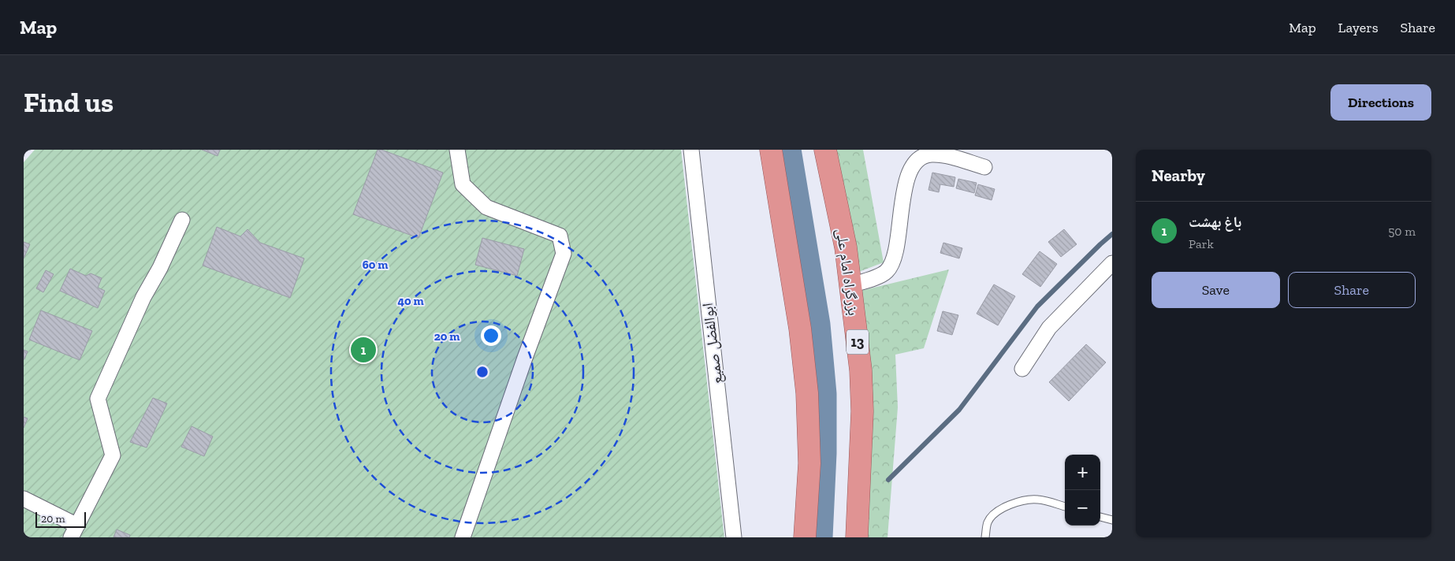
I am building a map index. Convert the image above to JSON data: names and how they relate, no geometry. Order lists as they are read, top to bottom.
{
  "streets": {
    "highway": ["بزرگراه امام علی", "13"],
    "street": ["ابوالفضل صمیع"]
  },
  "scale_bar": "20 m",
  "page": {
    "header": "Map",
    "nav": ["Map", "Layers", "Share"],
    "buttons": [
      "Directions",
      ["Save", "Share"]
    ],
    "title": "Find us",
    "heading": "Nearby",
    "list": [
      {
        "mark": "1",
        "name": "باغ بهشت",
        "note": "Park",
        "value": "50 m"
      }
    ],
    "pins": "1",
    "map_buttons": ["+", "−"],
    "scale": "20 m"
  },
  "rings": ["60 m", "40 m", "20 m"]
}
